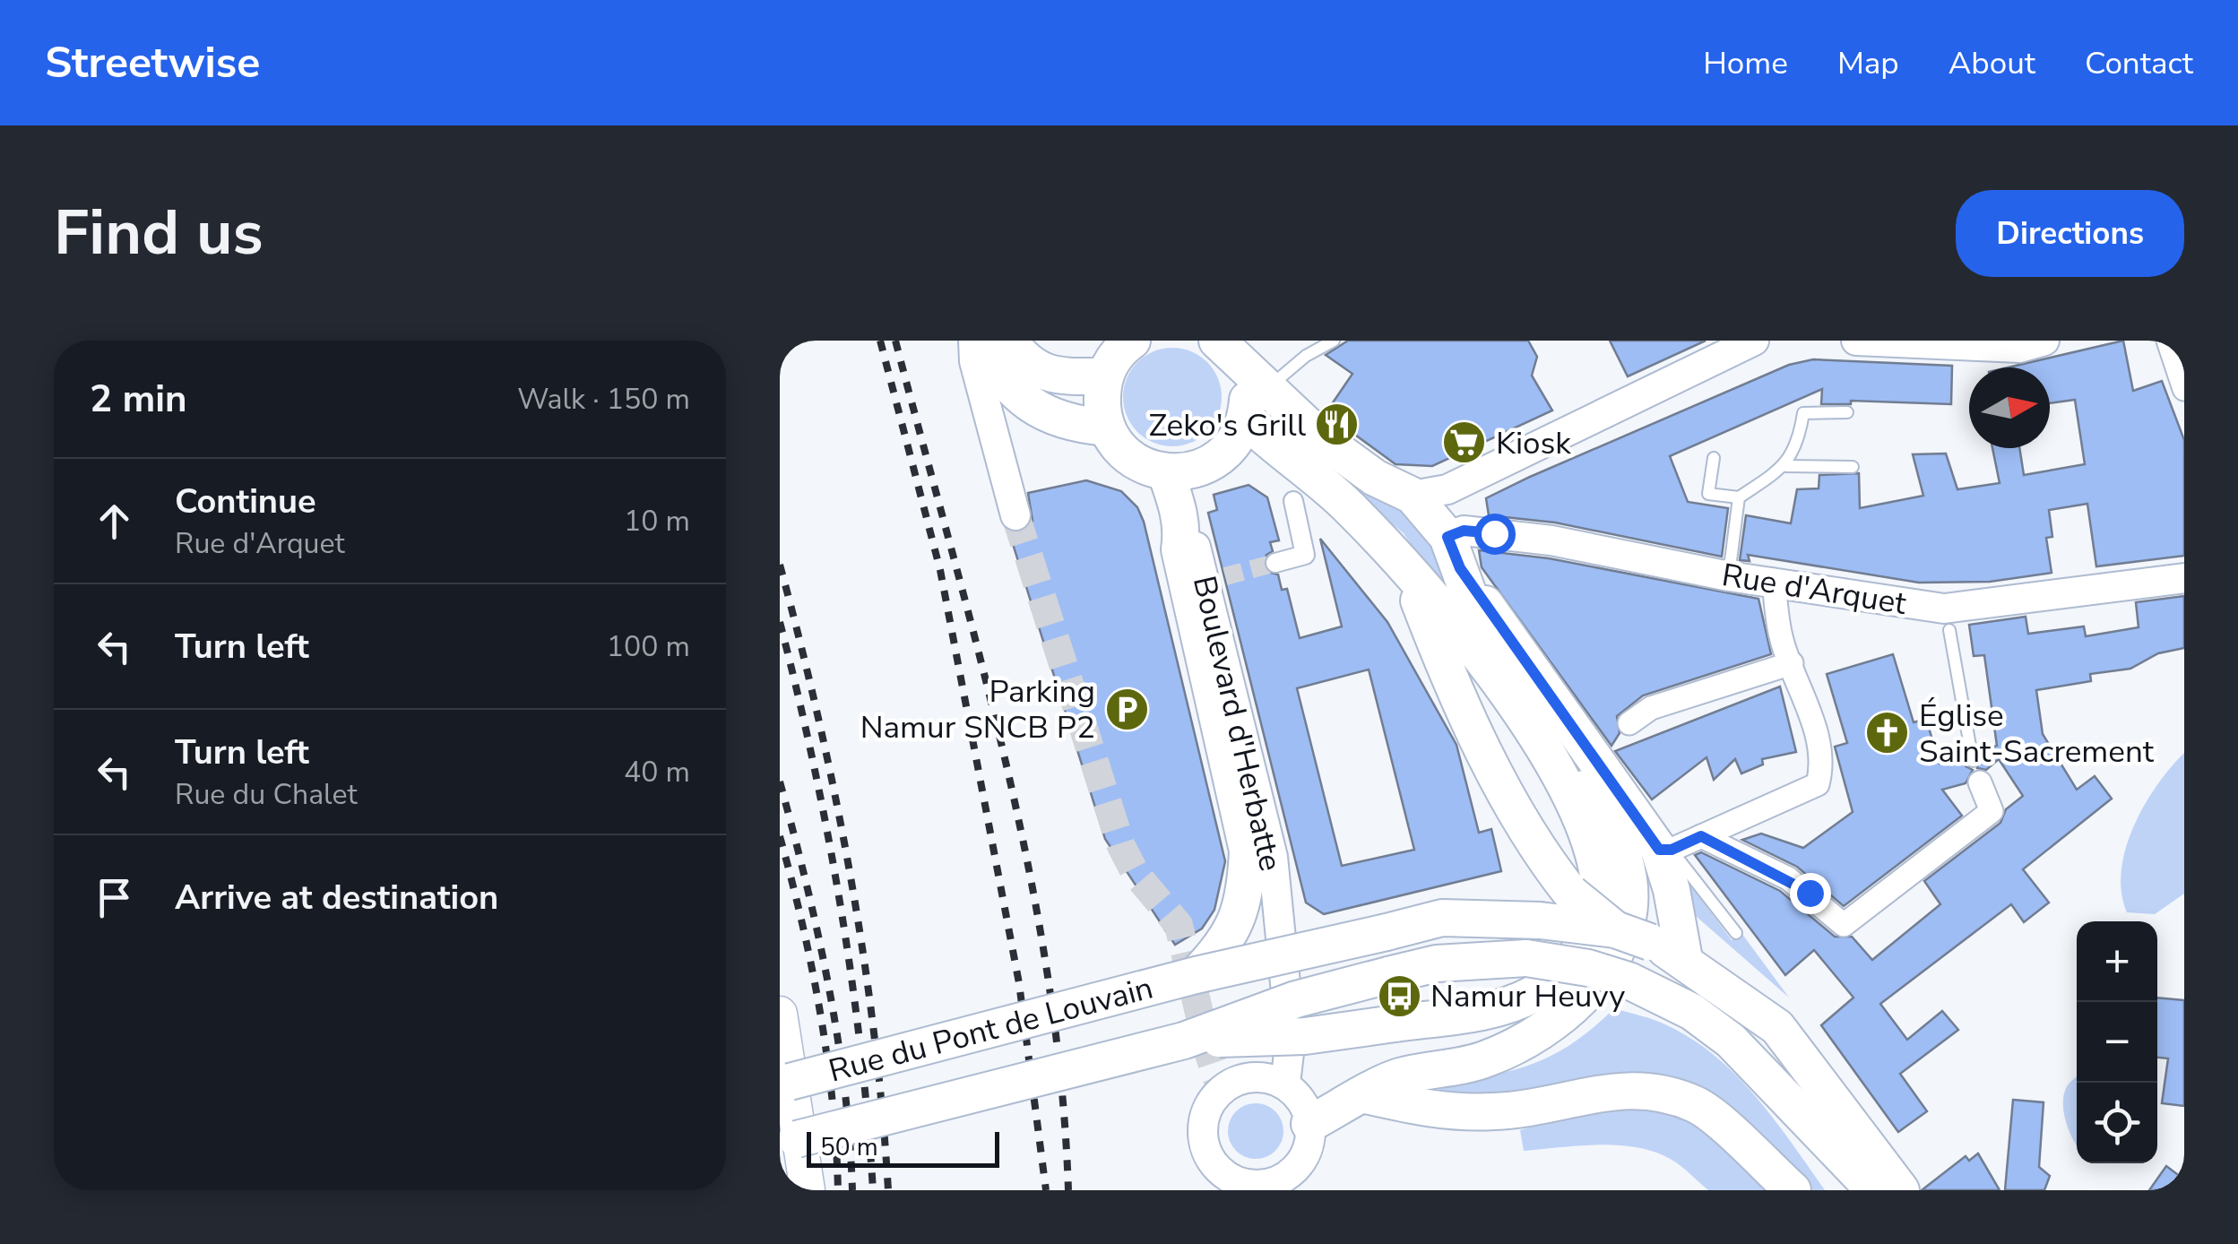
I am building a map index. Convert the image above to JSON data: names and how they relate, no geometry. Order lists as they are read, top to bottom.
{
  "streets": {
    "main road": ["Rue du Pont de Louvain"],
    "street": ["Rue d'Arquet", "Boulevard d'Herbatte"]
  },
  "places": {
    "restaurant": ["Zeko's Grill"],
    "supermarket": ["Kiosk"],
    "parking": ["Parking Namur SNCB P2"],
    "church": ["Église Saint-Sacrement"],
    "bus stop": ["Namur Heuvy"]
  },
  "scale_bar": "50 m",
  "north": "right",
  "page": {
    "header": "Streetwise",
    "nav": [
      "Home",
      "Map",
      "About",
      "Contact"
    ],
    "title": "Find us",
    "buttons": "Directions",
    "heading": ["2 min", "Walk · 150 m"],
    "list": [
      ["Continue", "Rue d'Arquet", "10 m"],
      ["Turn left", "100 m"],
      ["Turn left", "Rue du Chalet", "40 m"],
      "Arrive at destination"
    ],
    "map_buttons": ["+", "−"],
    "scale": "50 m"
  }
}
